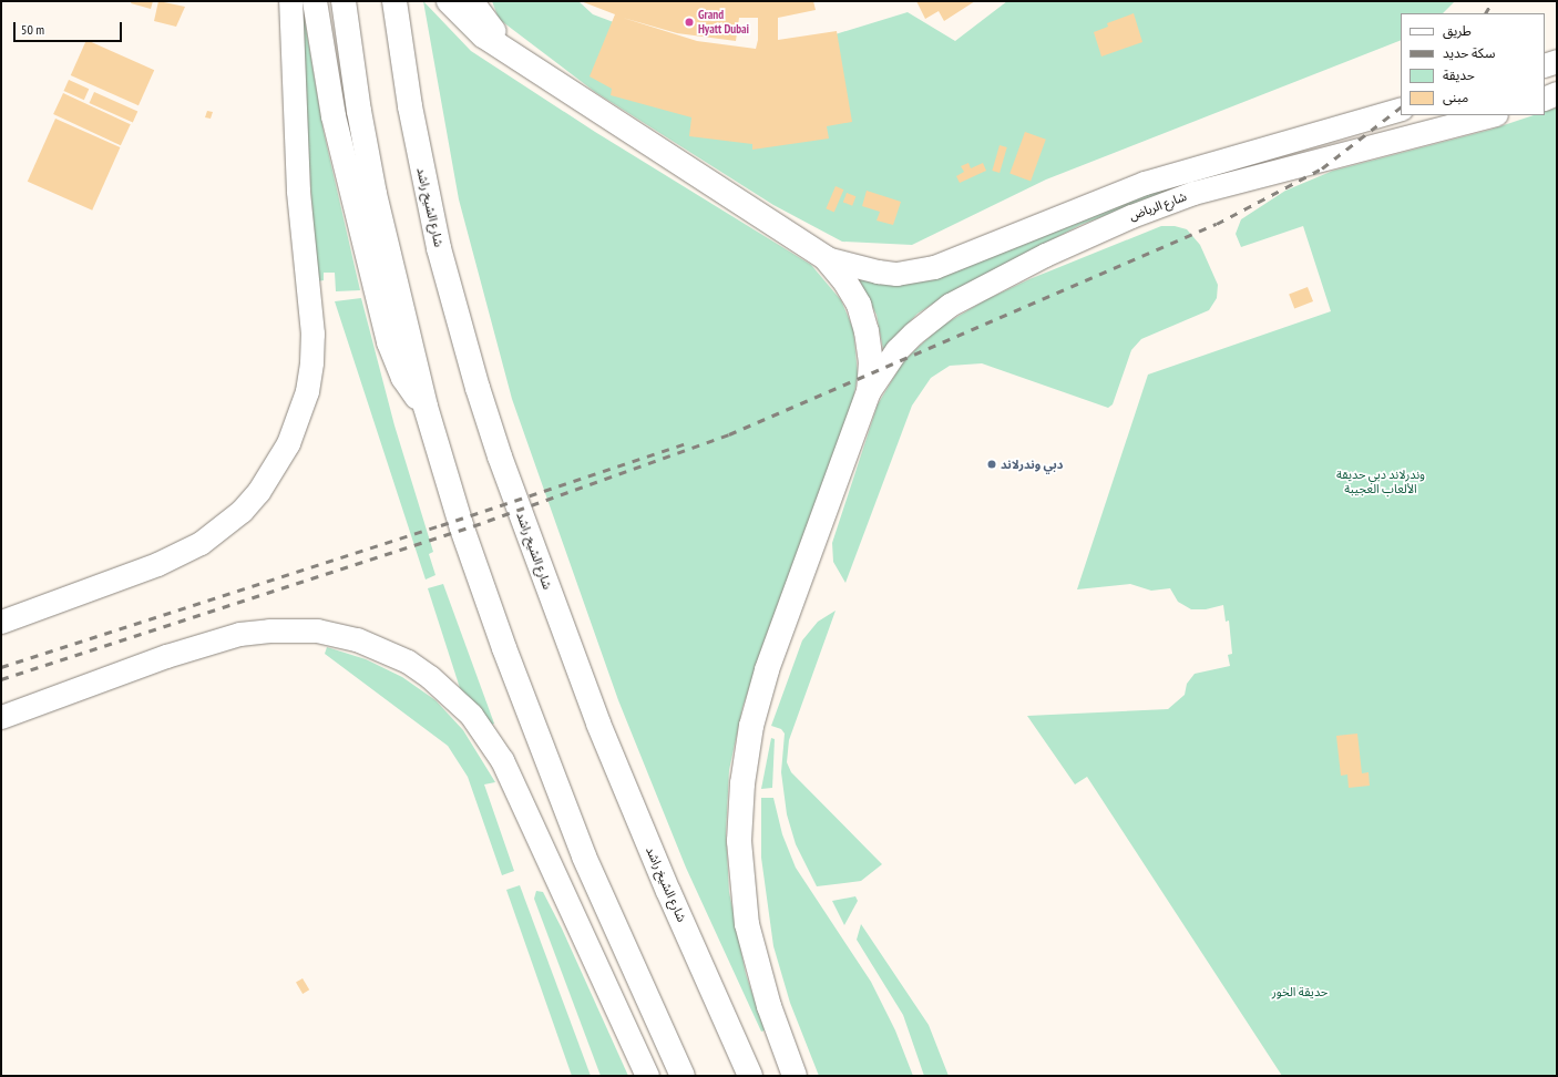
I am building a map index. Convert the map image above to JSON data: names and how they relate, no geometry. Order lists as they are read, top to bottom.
{
  "streets": {
    "highway": ["شارع الشيخ راشد"],
    "street": ["شارع الرياض"]
  },
  "parks": ["وندرلاند دبي حديقة الألعاب العجيبة", "حديقة الخور"],
  "places": ["Grand Hyatt Dubai", "دبي وندرلاند"],
  "legend": [
    "طريق",
    "سكة حديد",
    "حديقة",
    "مبنى"
  ],
  "scale_bar": "50 m"
}
